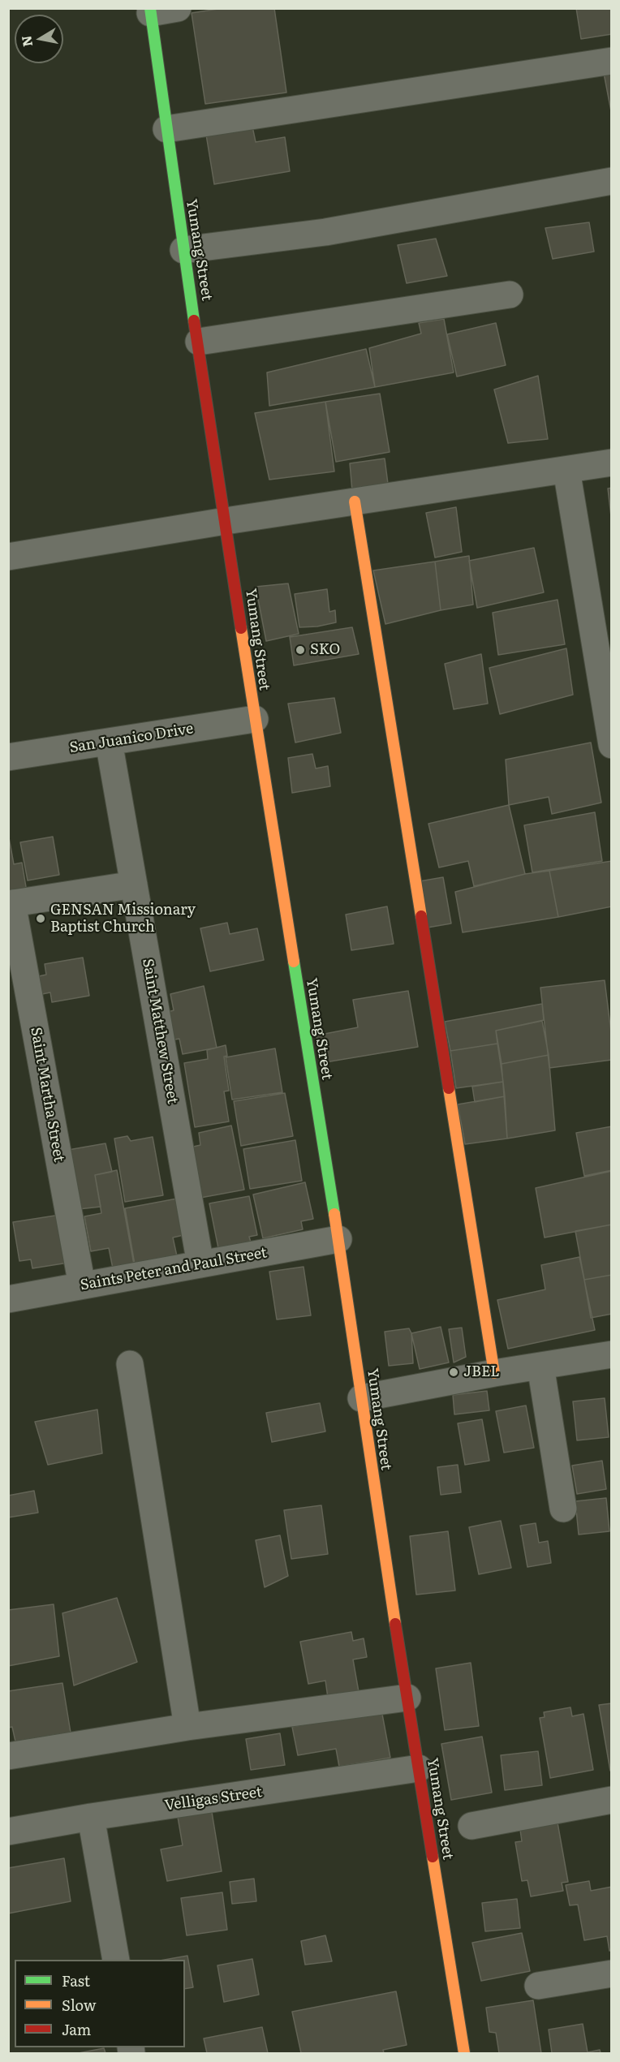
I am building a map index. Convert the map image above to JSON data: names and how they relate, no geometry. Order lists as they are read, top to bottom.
{
  "streets": {
    "main road": ["Yumang Street"],
    "street": [
      "San Juanico Drive",
      "Saint Matthew Street",
      "Saint Martha Street",
      "Saints Peter and Paul Street",
      "Velligas Street"
    ]
  },
  "crossings": [
    ["Yumang Street", "San Juanico Drive"],
    ["Yumang Street", "Saints Peter and Paul Street"],
    ["Yumang Street", "Velligas Street"],
    ["San Juanico Drive", "Saint Matthew Street"],
    ["Saint Matthew Street", "Saints Peter and Paul Street"],
    ["Saint Martha Street", "Saints Peter and Paul Street"]
  ],
  "places": ["SKO", "GENSAN Missionary Baptist Church", "JBEL"],
  "legend": ["Fast", "Slow", "Jam"],
  "north": "left"
}
